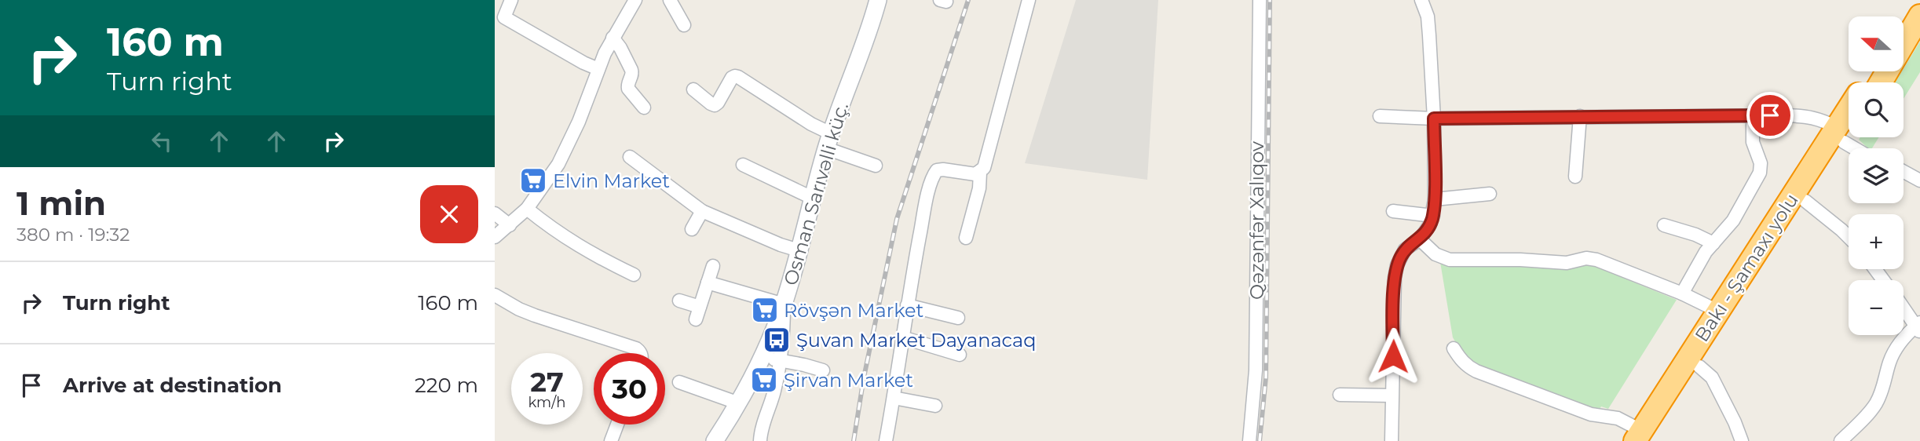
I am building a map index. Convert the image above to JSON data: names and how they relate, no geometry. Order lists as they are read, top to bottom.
{
  "streets": {
    "highway": ["Bakı - Şamaxı yolu"],
    "street": ["Osman Sarıvəlli küç.", "Qəzənfər Xalıqov"]
  },
  "places": {
    "supermarket": ["Elvin Market", "Rövşən Market", "Şirvan Market"],
    "bus stop": ["Şuvan Market Dayanacaq"]
  },
  "north": "left",
  "page": {
    "turn": ["160 m", "Turn right"],
    "map_buttons": ["+", "−"],
    "heading": ["1 min", "380 m · 19:32"],
    "list": [
      {
        "name": "Turn right",
        "value": "160 m"
      },
      {
        "name": "Arrive at destination",
        "value": "220 m"
      }
    ],
    "speed": "27 km/h",
    "limit": "30"
  }
}
